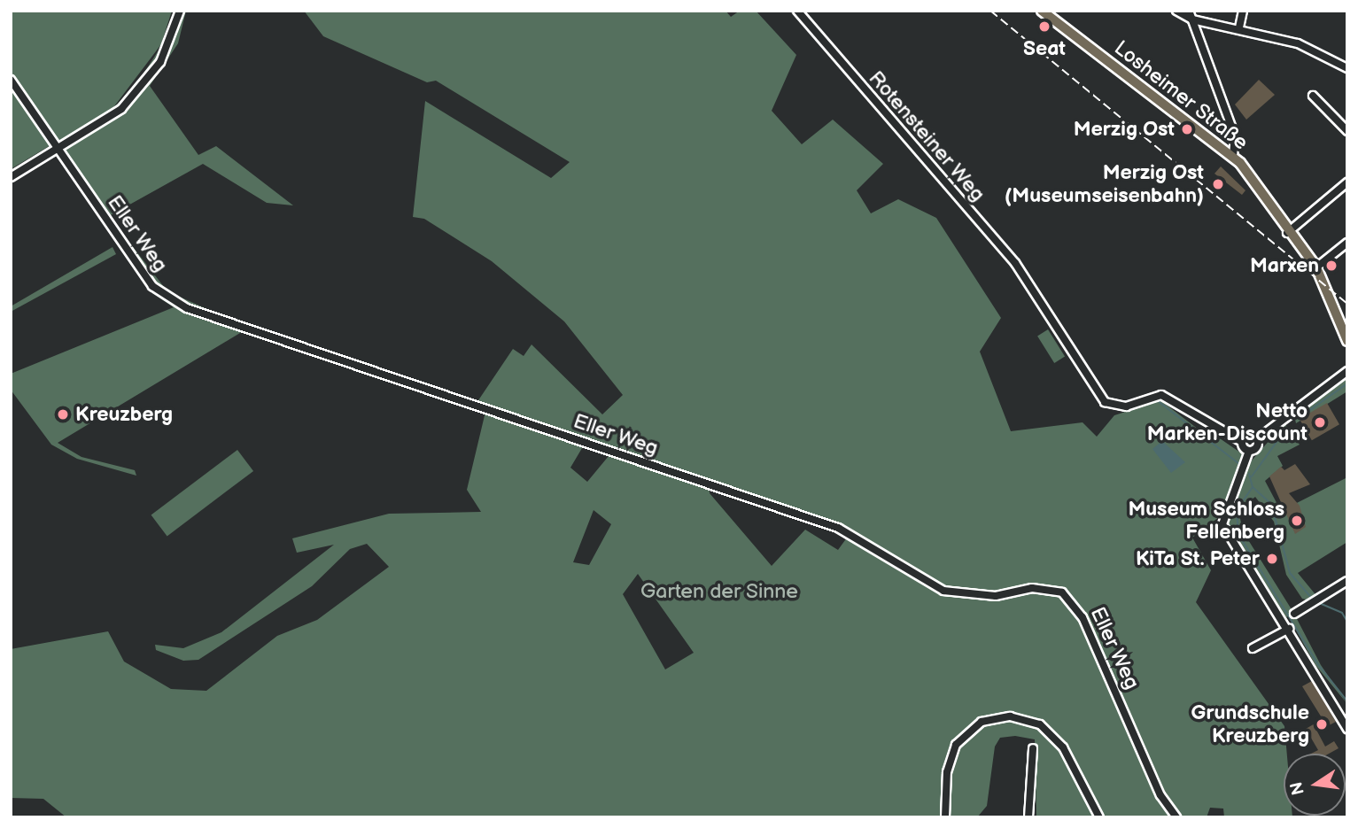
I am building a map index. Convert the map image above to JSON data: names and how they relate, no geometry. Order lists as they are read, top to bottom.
{
  "streets": {
    "main road": ["Losheimer Straße"],
    "street": ["Rotensteiner Weg", "Eller Weg"]
  },
  "parks": ["Garten der Sinne"],
  "places": [
    "Seat",
    "Merzig Ost",
    "Merzig Ost (Museumseisenbahn)",
    "Marxen",
    "Kreuzberg",
    "Netto Marken-Discount",
    "Museum Schloss Fellenberg",
    "KiTa St. Peter",
    "Grundschule Kreuzberg"
  ],
  "north": "left"
}
